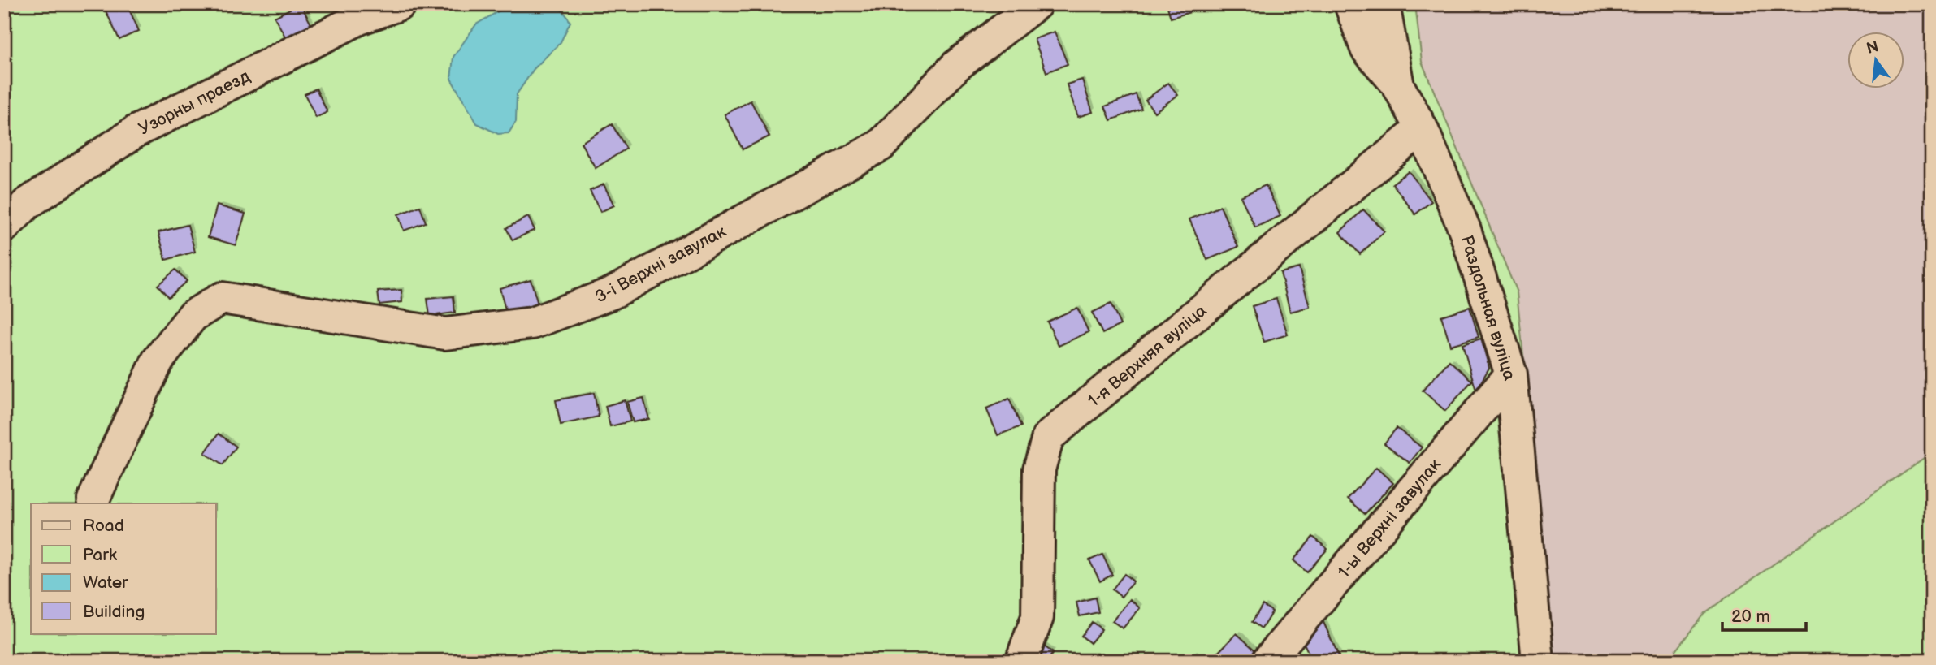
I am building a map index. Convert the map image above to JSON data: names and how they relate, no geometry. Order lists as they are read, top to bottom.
{
  "streets": {
    "street": [
      "Узорны праезд",
      "3-і Верхні завулак",
      "Раздольная вуліца",
      "1-я Верхняя вуліца",
      "1-ы Верхні завулак"
    ]
  },
  "crossings": [
    ["Раздольная вуліца", "1-я Верхняя вуліца"],
    ["Раздольная вуліца", "1-ы Верхні завулак"]
  ],
  "legend": [
    "Road",
    "Park",
    "Water",
    "Building"
  ],
  "scale_bar": "20 m",
  "north": "top"
}
